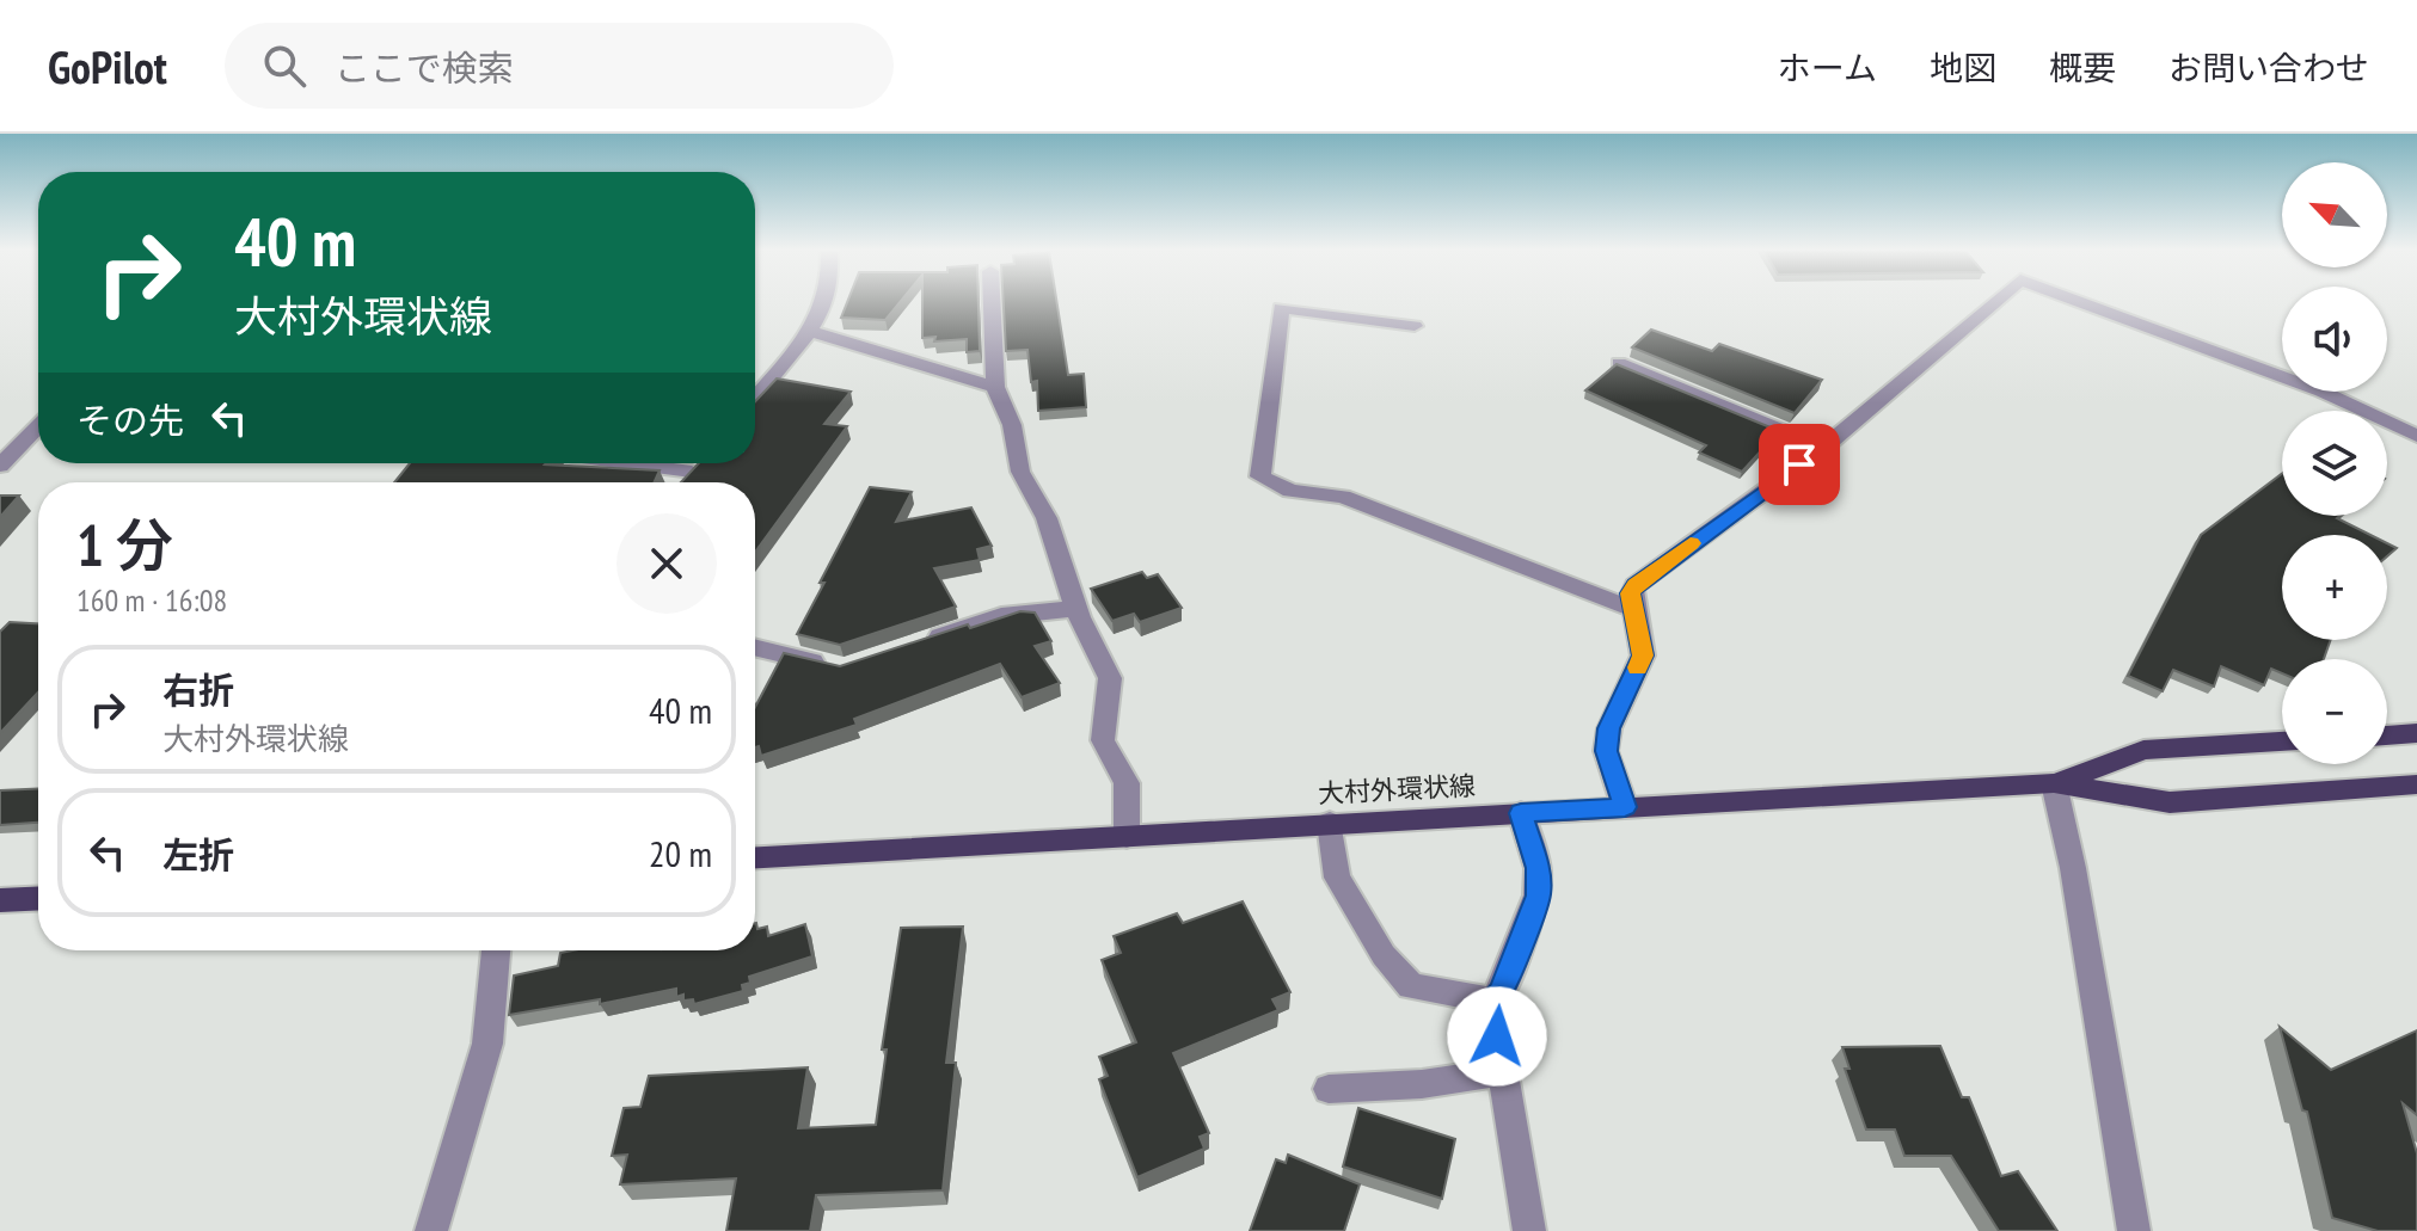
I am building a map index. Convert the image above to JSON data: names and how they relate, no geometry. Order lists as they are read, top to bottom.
{
  "streets": {
    "main road": ["大村外環状線"]
  },
  "north": "top left",
  "page": {
    "header": "GoPilot",
    "search": "ここで検索",
    "nav": [
      "ホーム",
      "地図",
      "概要",
      "お問い合わせ"
    ],
    "map_buttons": ["+", "−"],
    "turn": ["40 m", "大村外環状線"],
    "then": "その先",
    "heading": ["1 分", "160 m · 16:08"],
    "list": [
      {
        "name": "右折",
        "note": "大村外環状線",
        "value": "40 m"
      },
      {
        "name": "左折",
        "value": "20 m"
      }
    ]
  }
}
